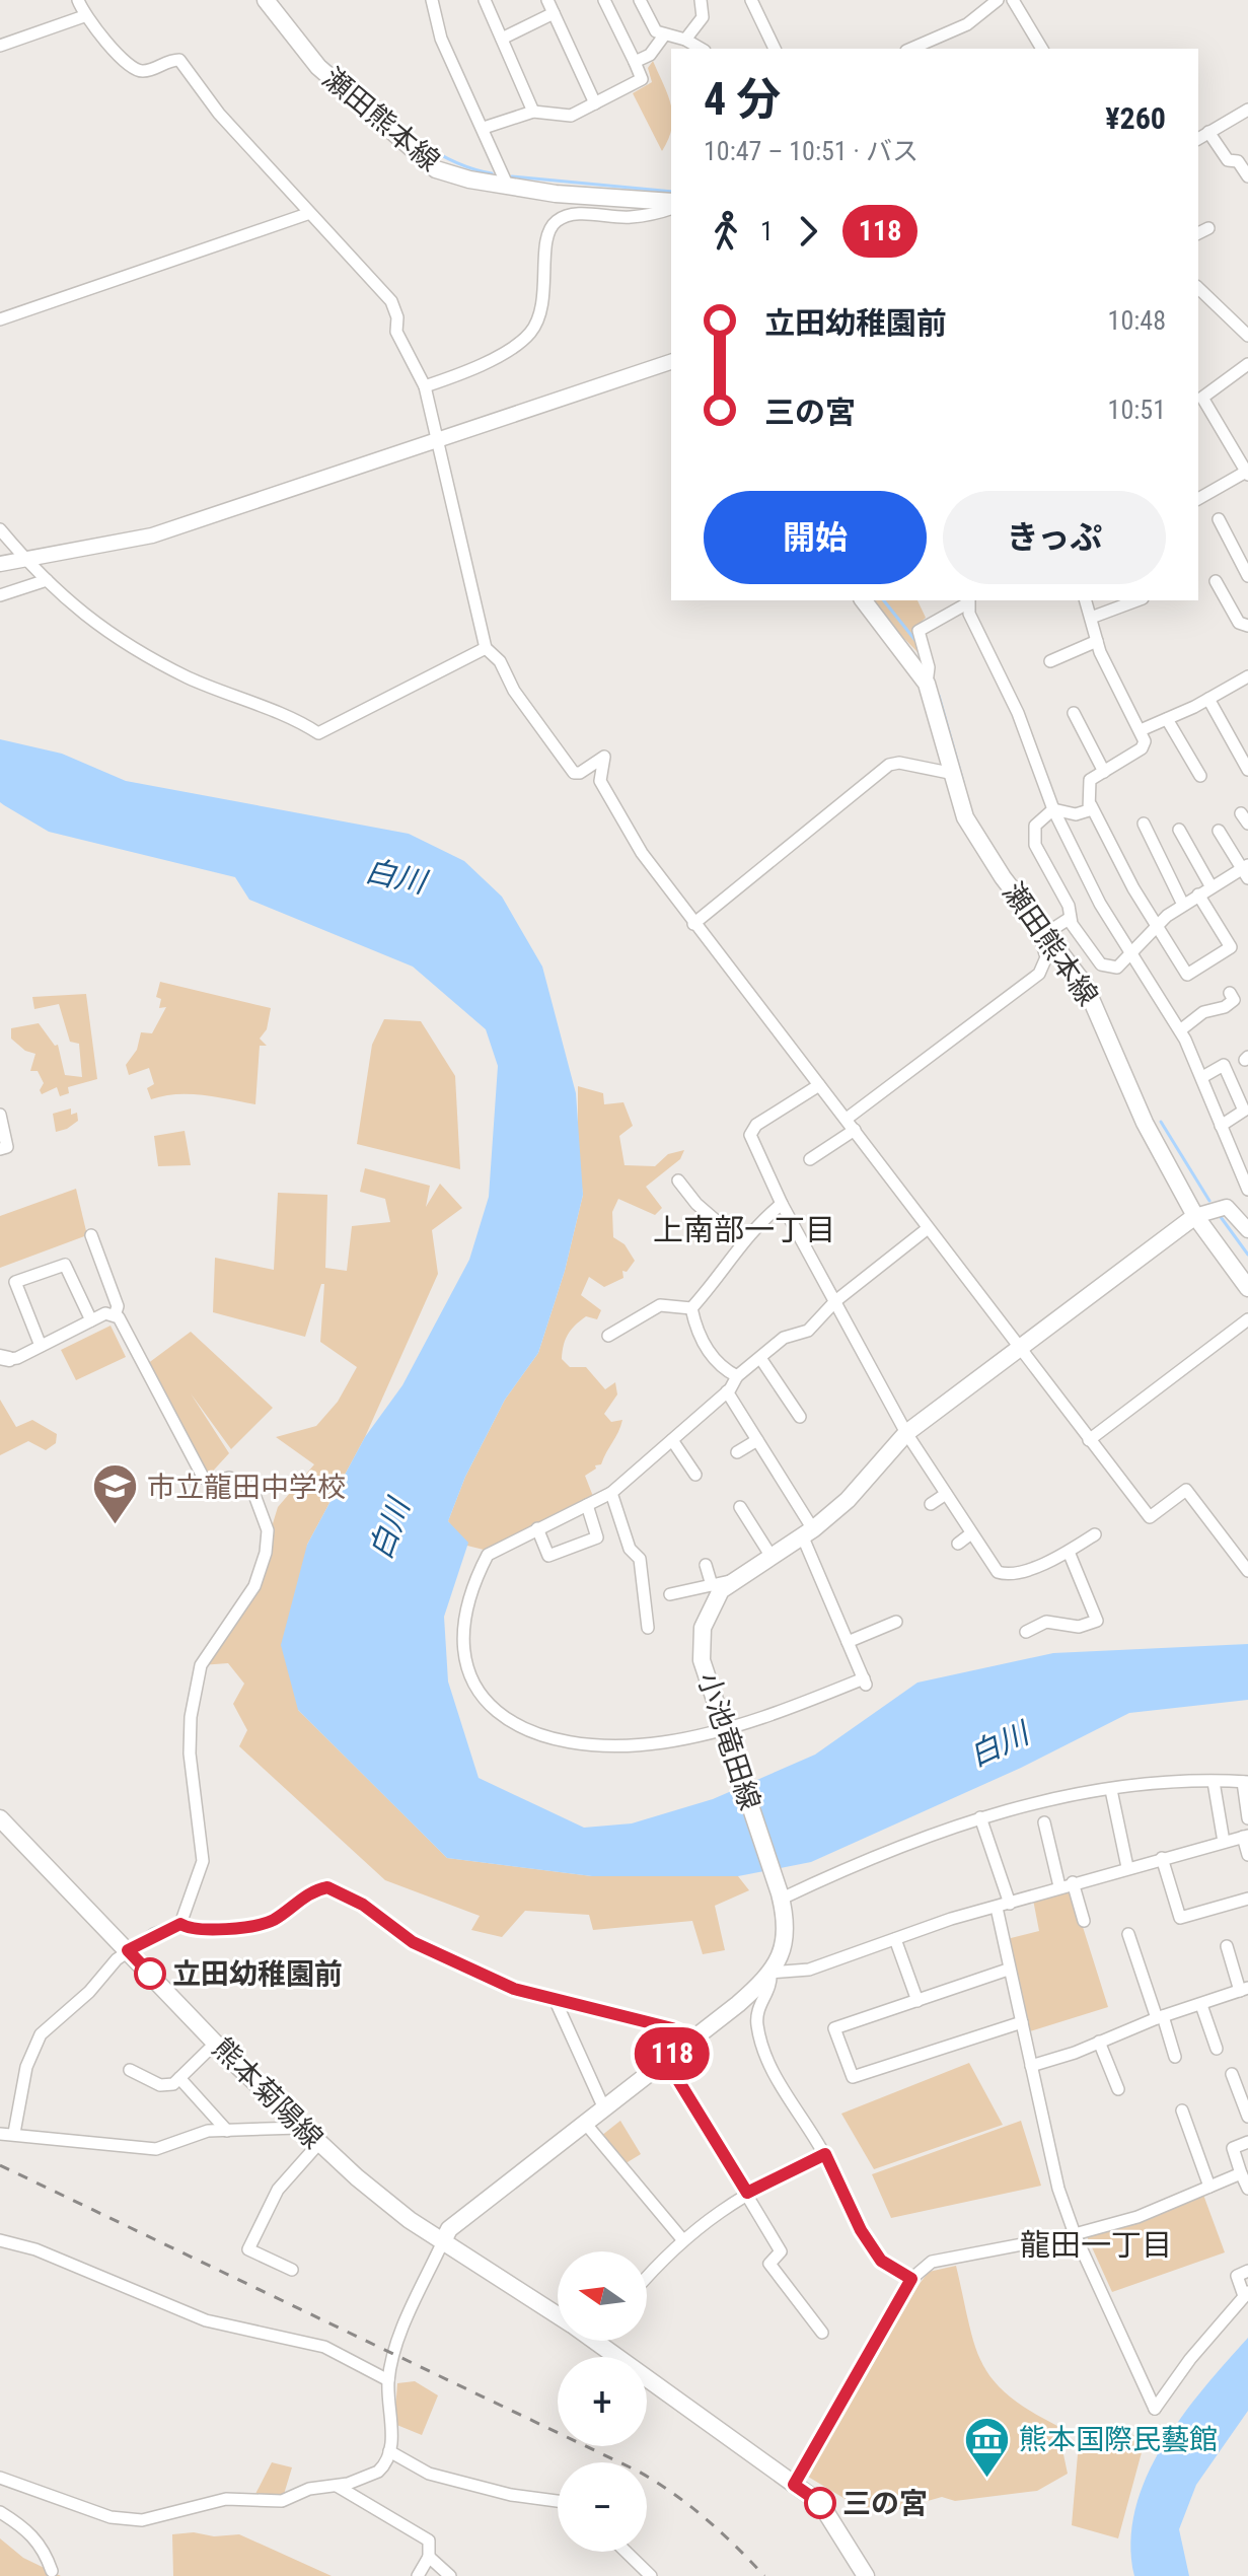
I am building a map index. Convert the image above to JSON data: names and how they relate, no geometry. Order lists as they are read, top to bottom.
{
  "streets": {
    "main road": ["瀬田熊本線", "小池竜田線", "熊本菊陽線"]
  },
  "crossings": [
    ["瀬田熊本線", "小池竜田線"],
    ["小池竜田線", "熊本菊陽線"]
  ],
  "districts": ["上南部一丁目", "龍田一丁目"],
  "water": ["白川"],
  "places": {
    "school or university": ["市立龍田中学校"],
    "other": ["立田幼稚園前", "三の宮"],
    "museum": ["熊本国際民藝館"]
  },
  "lines": ["bus line 118"],
  "north": "left",
  "page": {
    "on_map": "118",
    "heading": ["4 分", "10:47 – 10:51 · バス", "¥260"],
    "legs": ["1", "118"],
    "list": [
      {
        "name": "立田幼稚園前",
        "value": "10:48"
      },
      {
        "name": "三の宮",
        "value": "10:51"
      }
    ],
    "buttons": ["開始", "きっぷ"],
    "map_buttons": ["+", "−"]
  }
}
